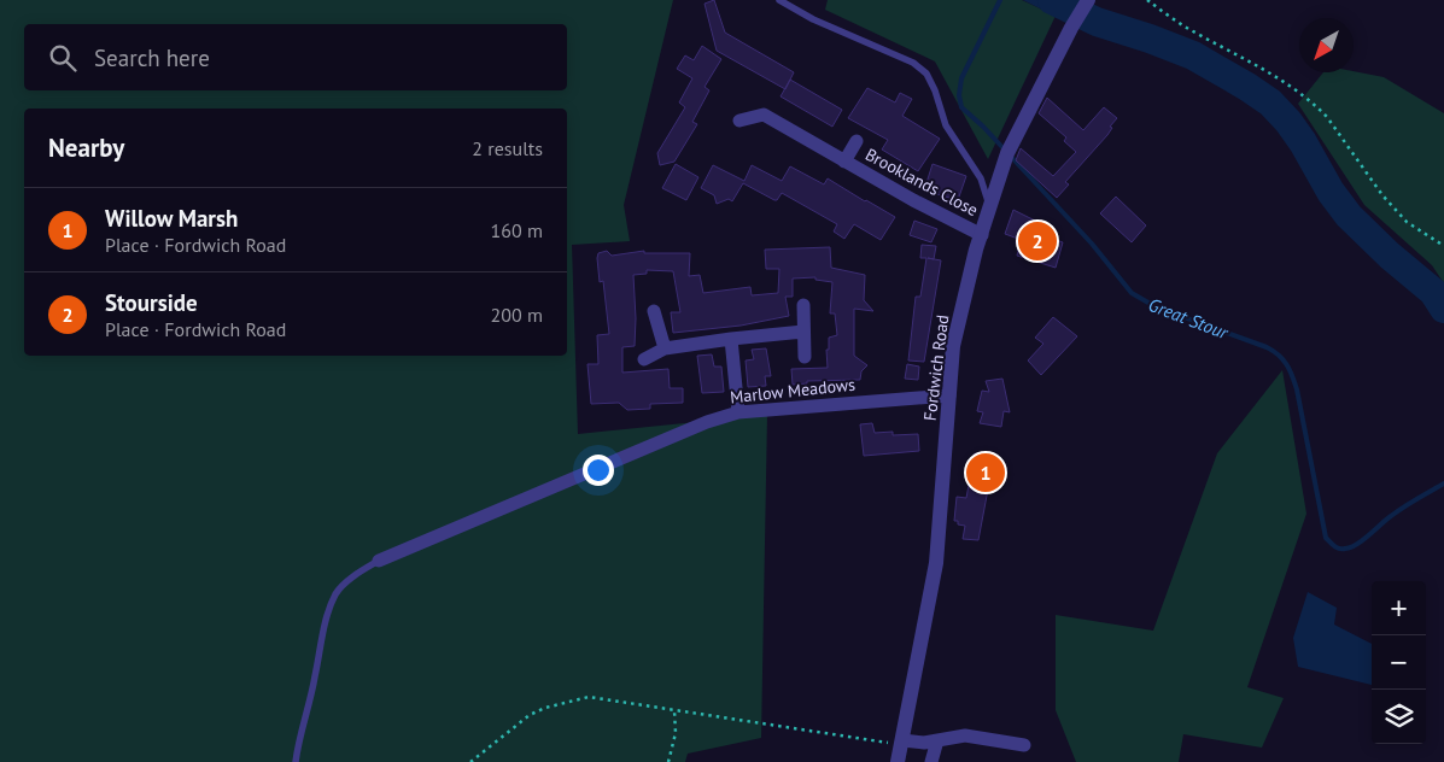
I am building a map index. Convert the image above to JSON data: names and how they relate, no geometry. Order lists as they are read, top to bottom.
{
  "streets": {
    "street": ["Brooklands Close", "Fordwich Road", "Marlow Meadows"]
  },
  "crossings": [
    ["Brooklands Close", "Fordwich Road"],
    ["Fordwich Road", "Marlow Meadows"]
  ],
  "water": ["Great Stour"],
  "north": "bottom left",
  "page": {
    "search": "Search here",
    "heading": ["Nearby", "2 results"],
    "list": [
      {
        "mark": "1",
        "name": "Willow Marsh",
        "note": "Place · Fordwich Road",
        "value": "160 m"
      },
      {
        "mark": "2",
        "name": "Stourside",
        "note": "Place · Fordwich Road",
        "value": "200 m"
      }
    ],
    "pins": ["2", "1"],
    "map_buttons": ["+", "−"]
  }
}
